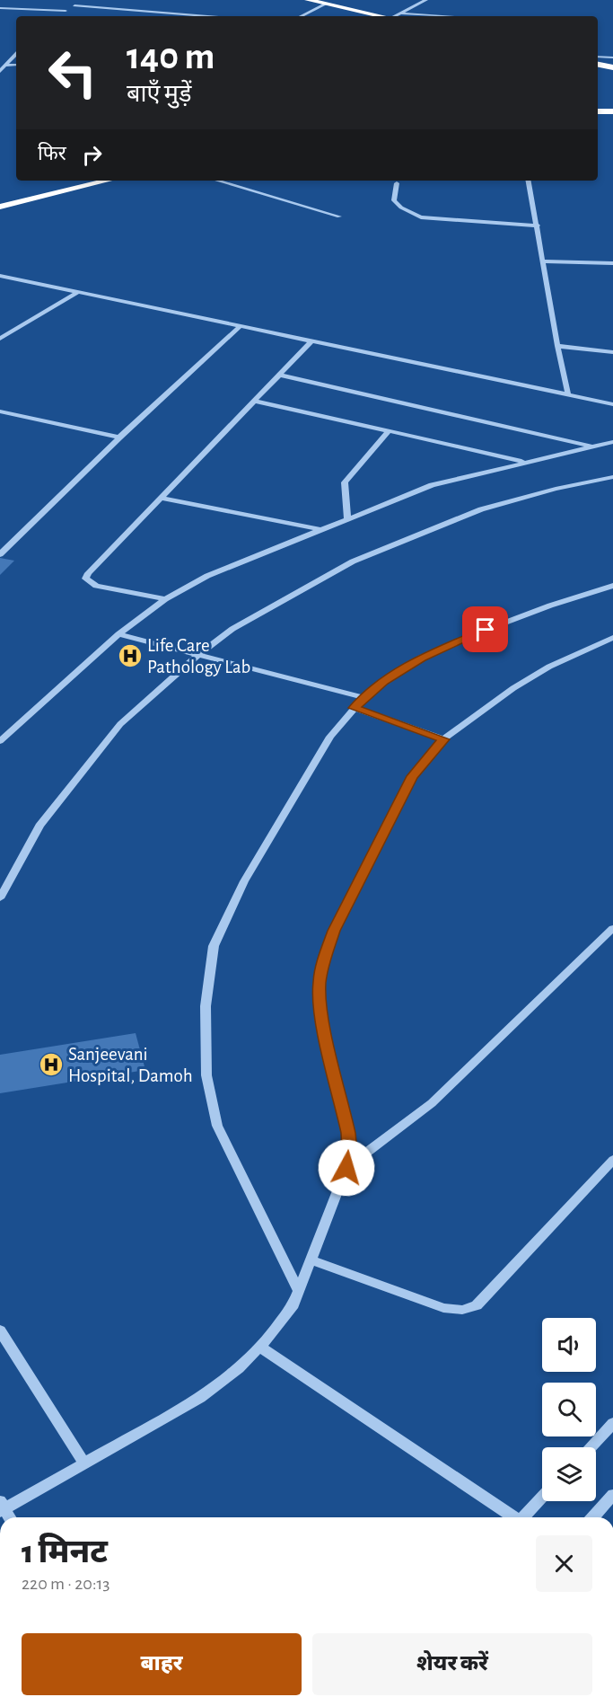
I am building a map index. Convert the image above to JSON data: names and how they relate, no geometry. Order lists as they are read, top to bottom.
{
  "places": {
    "hospital": ["Life Care Pathology Lab", "Sanjeevani Hospital, Damoh"]
  },
  "page": {
    "turn": ["140 m", "बाएँ मुड़ें"],
    "then": "फिर",
    "heading": ["1 मिनट", "220 m · 20:13"],
    "buttons": ["बाहर", "शेयर करें"]
  }
}
